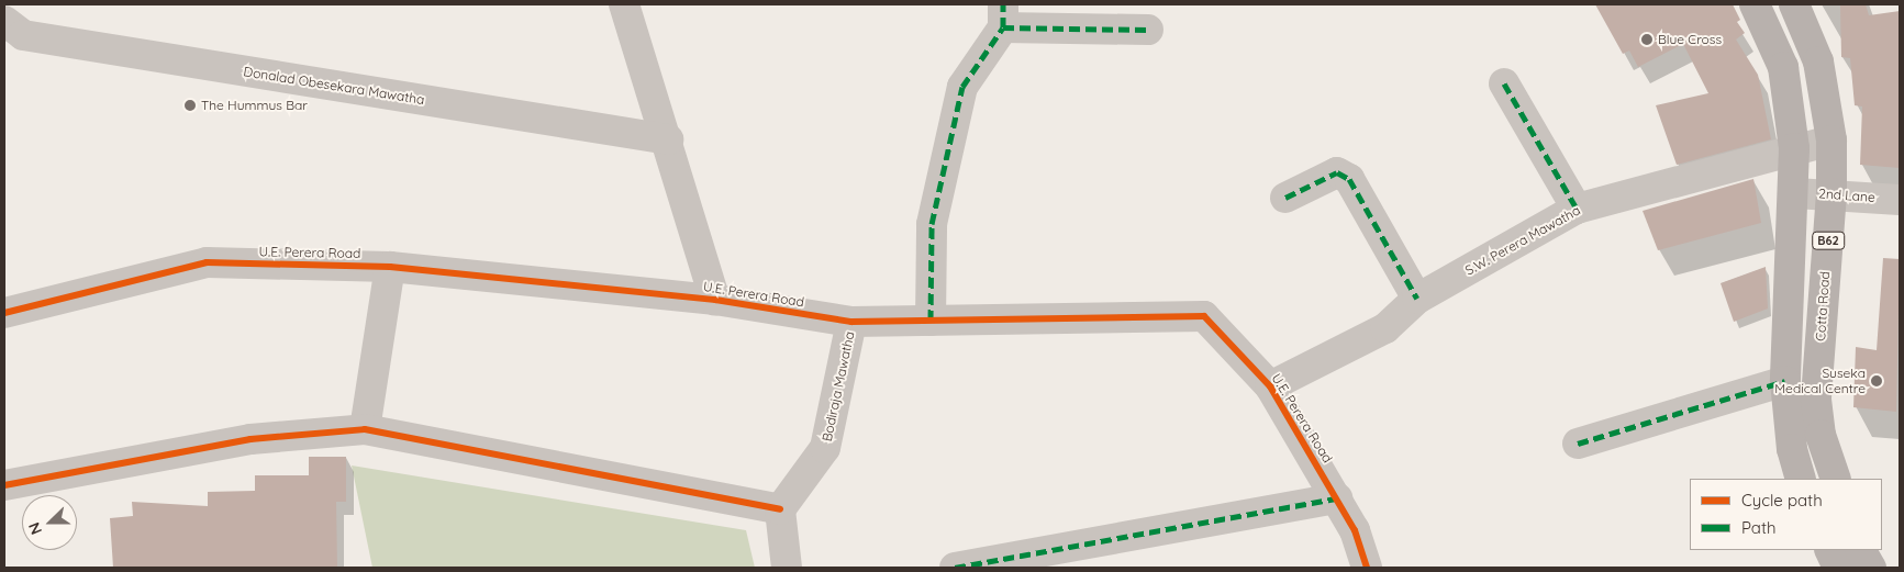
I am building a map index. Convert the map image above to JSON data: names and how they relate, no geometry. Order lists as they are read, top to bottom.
{
  "streets": {
    "main road": ["B62", "Cotta Road"],
    "street": [
      "Donalad Obesekara Mawatha",
      "2nd Lane",
      "S.W. Perera Mawatha",
      "U.E. Perera Road",
      "Bodiraja Mawatha"
    ]
  },
  "crossings": [
    ["2nd Lane", "B62"],
    ["2nd Lane", "Cotta Road"],
    ["S.W. Perera Mawatha", "B62"],
    ["S.W. Perera Mawatha", "U.E. Perera Road"],
    ["S.W. Perera Mawatha", "Cotta Road"],
    ["U.E. Perera Road", "Bodiraja Mawatha"]
  ],
  "places": ["Blue Cross", "The Hummus Bar", "Suseka Medical Centre"],
  "legend": ["Cycle path", "Path"],
  "north": "left"
}
